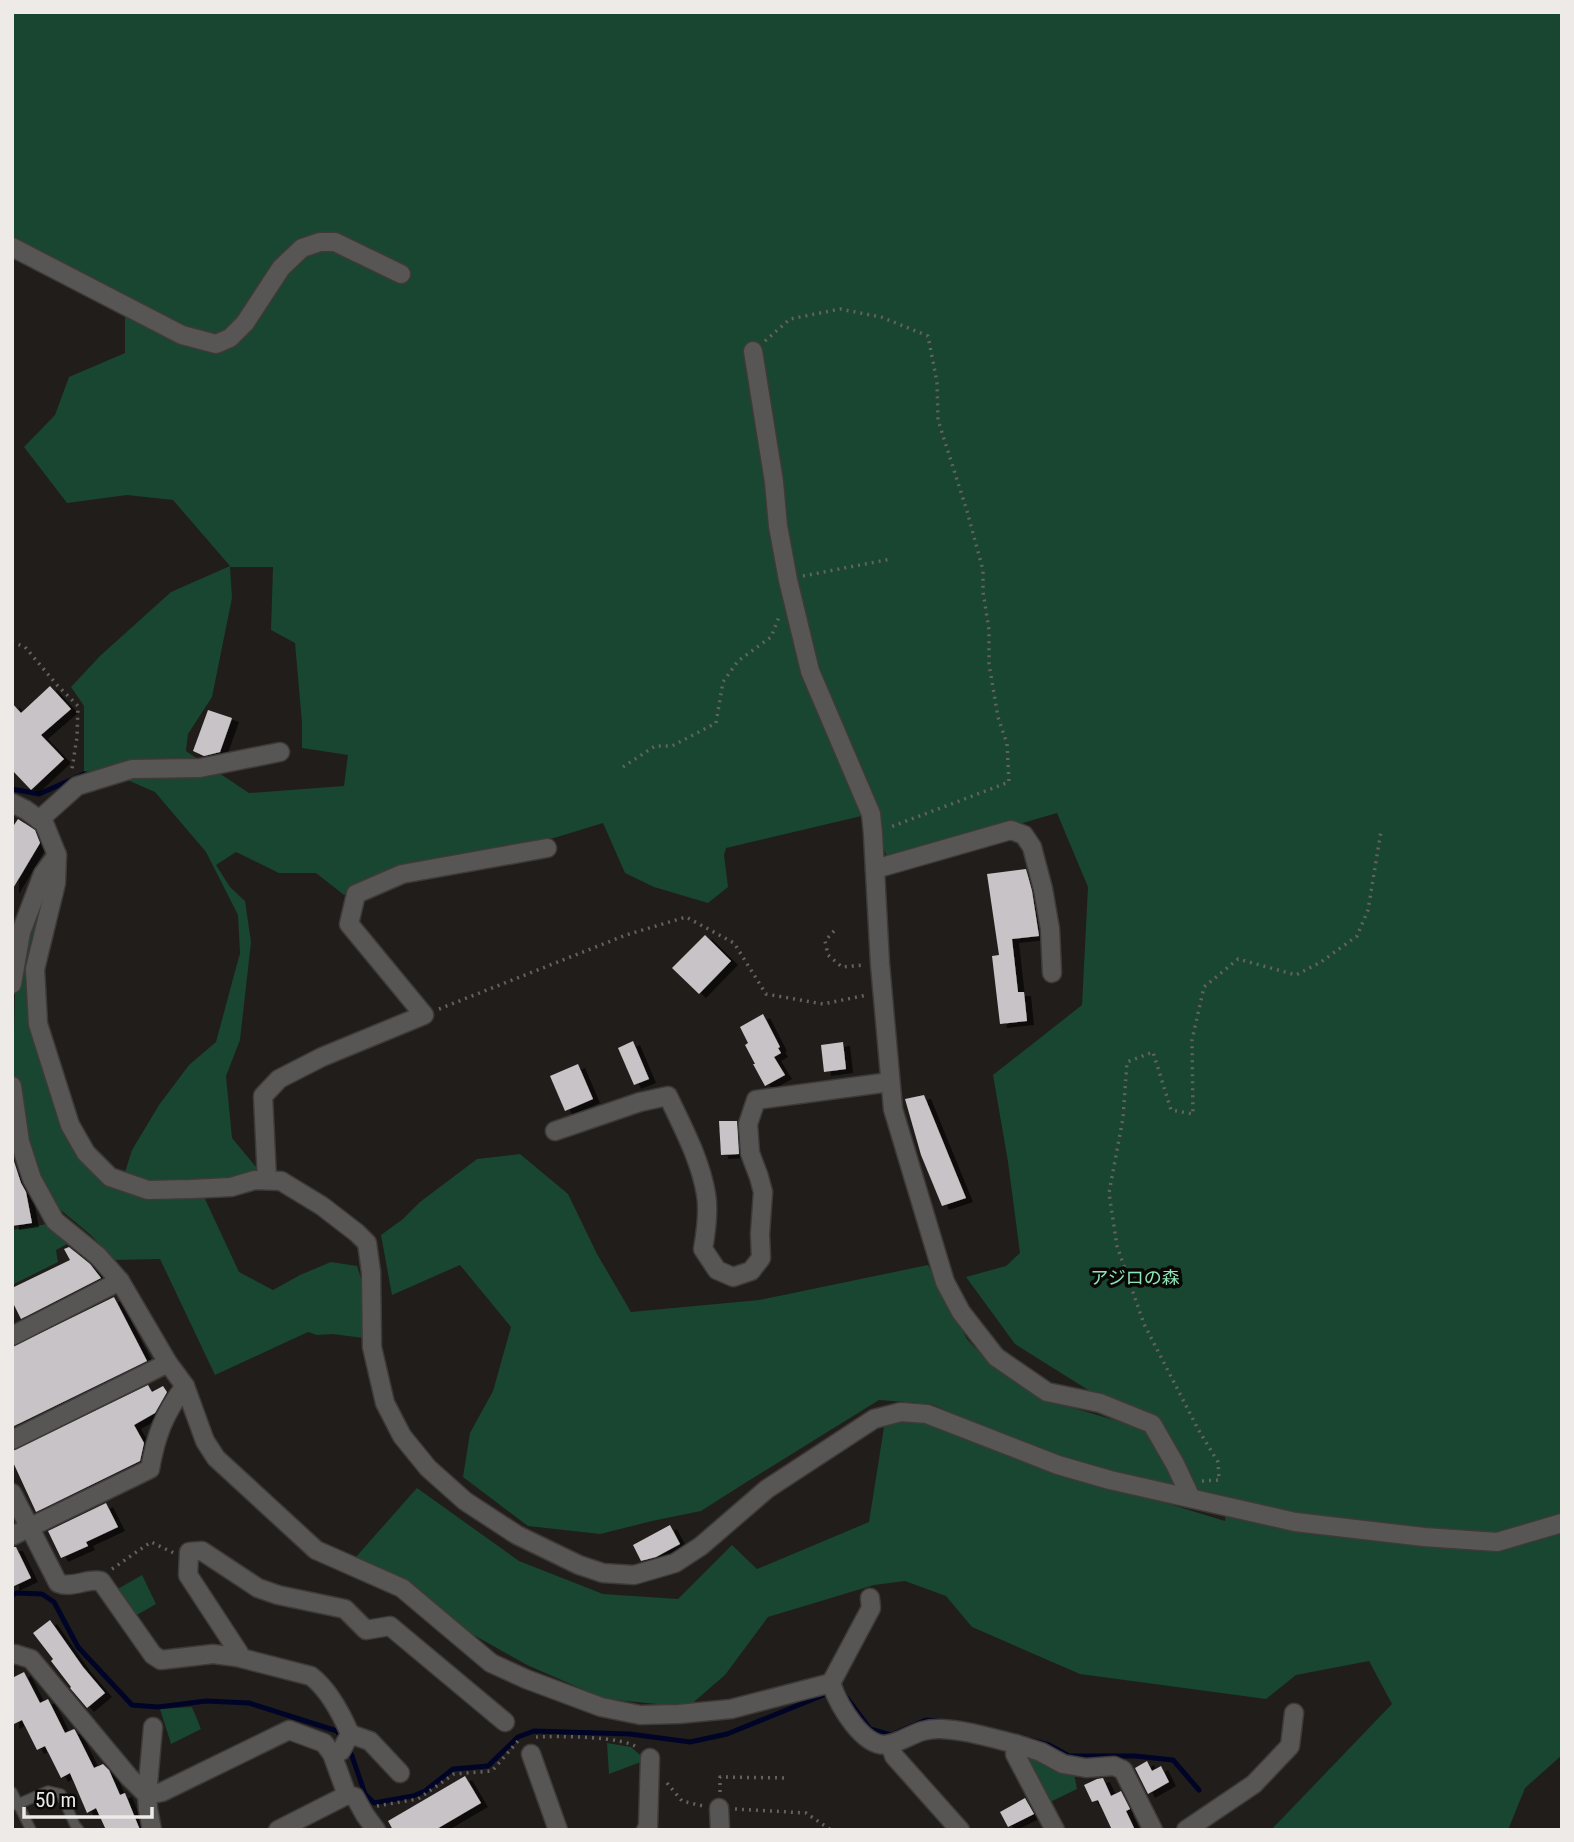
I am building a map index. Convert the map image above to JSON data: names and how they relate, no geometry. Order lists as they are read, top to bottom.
{
  "parks": ["アジロの森"],
  "scale_bar": "50 m"
}
